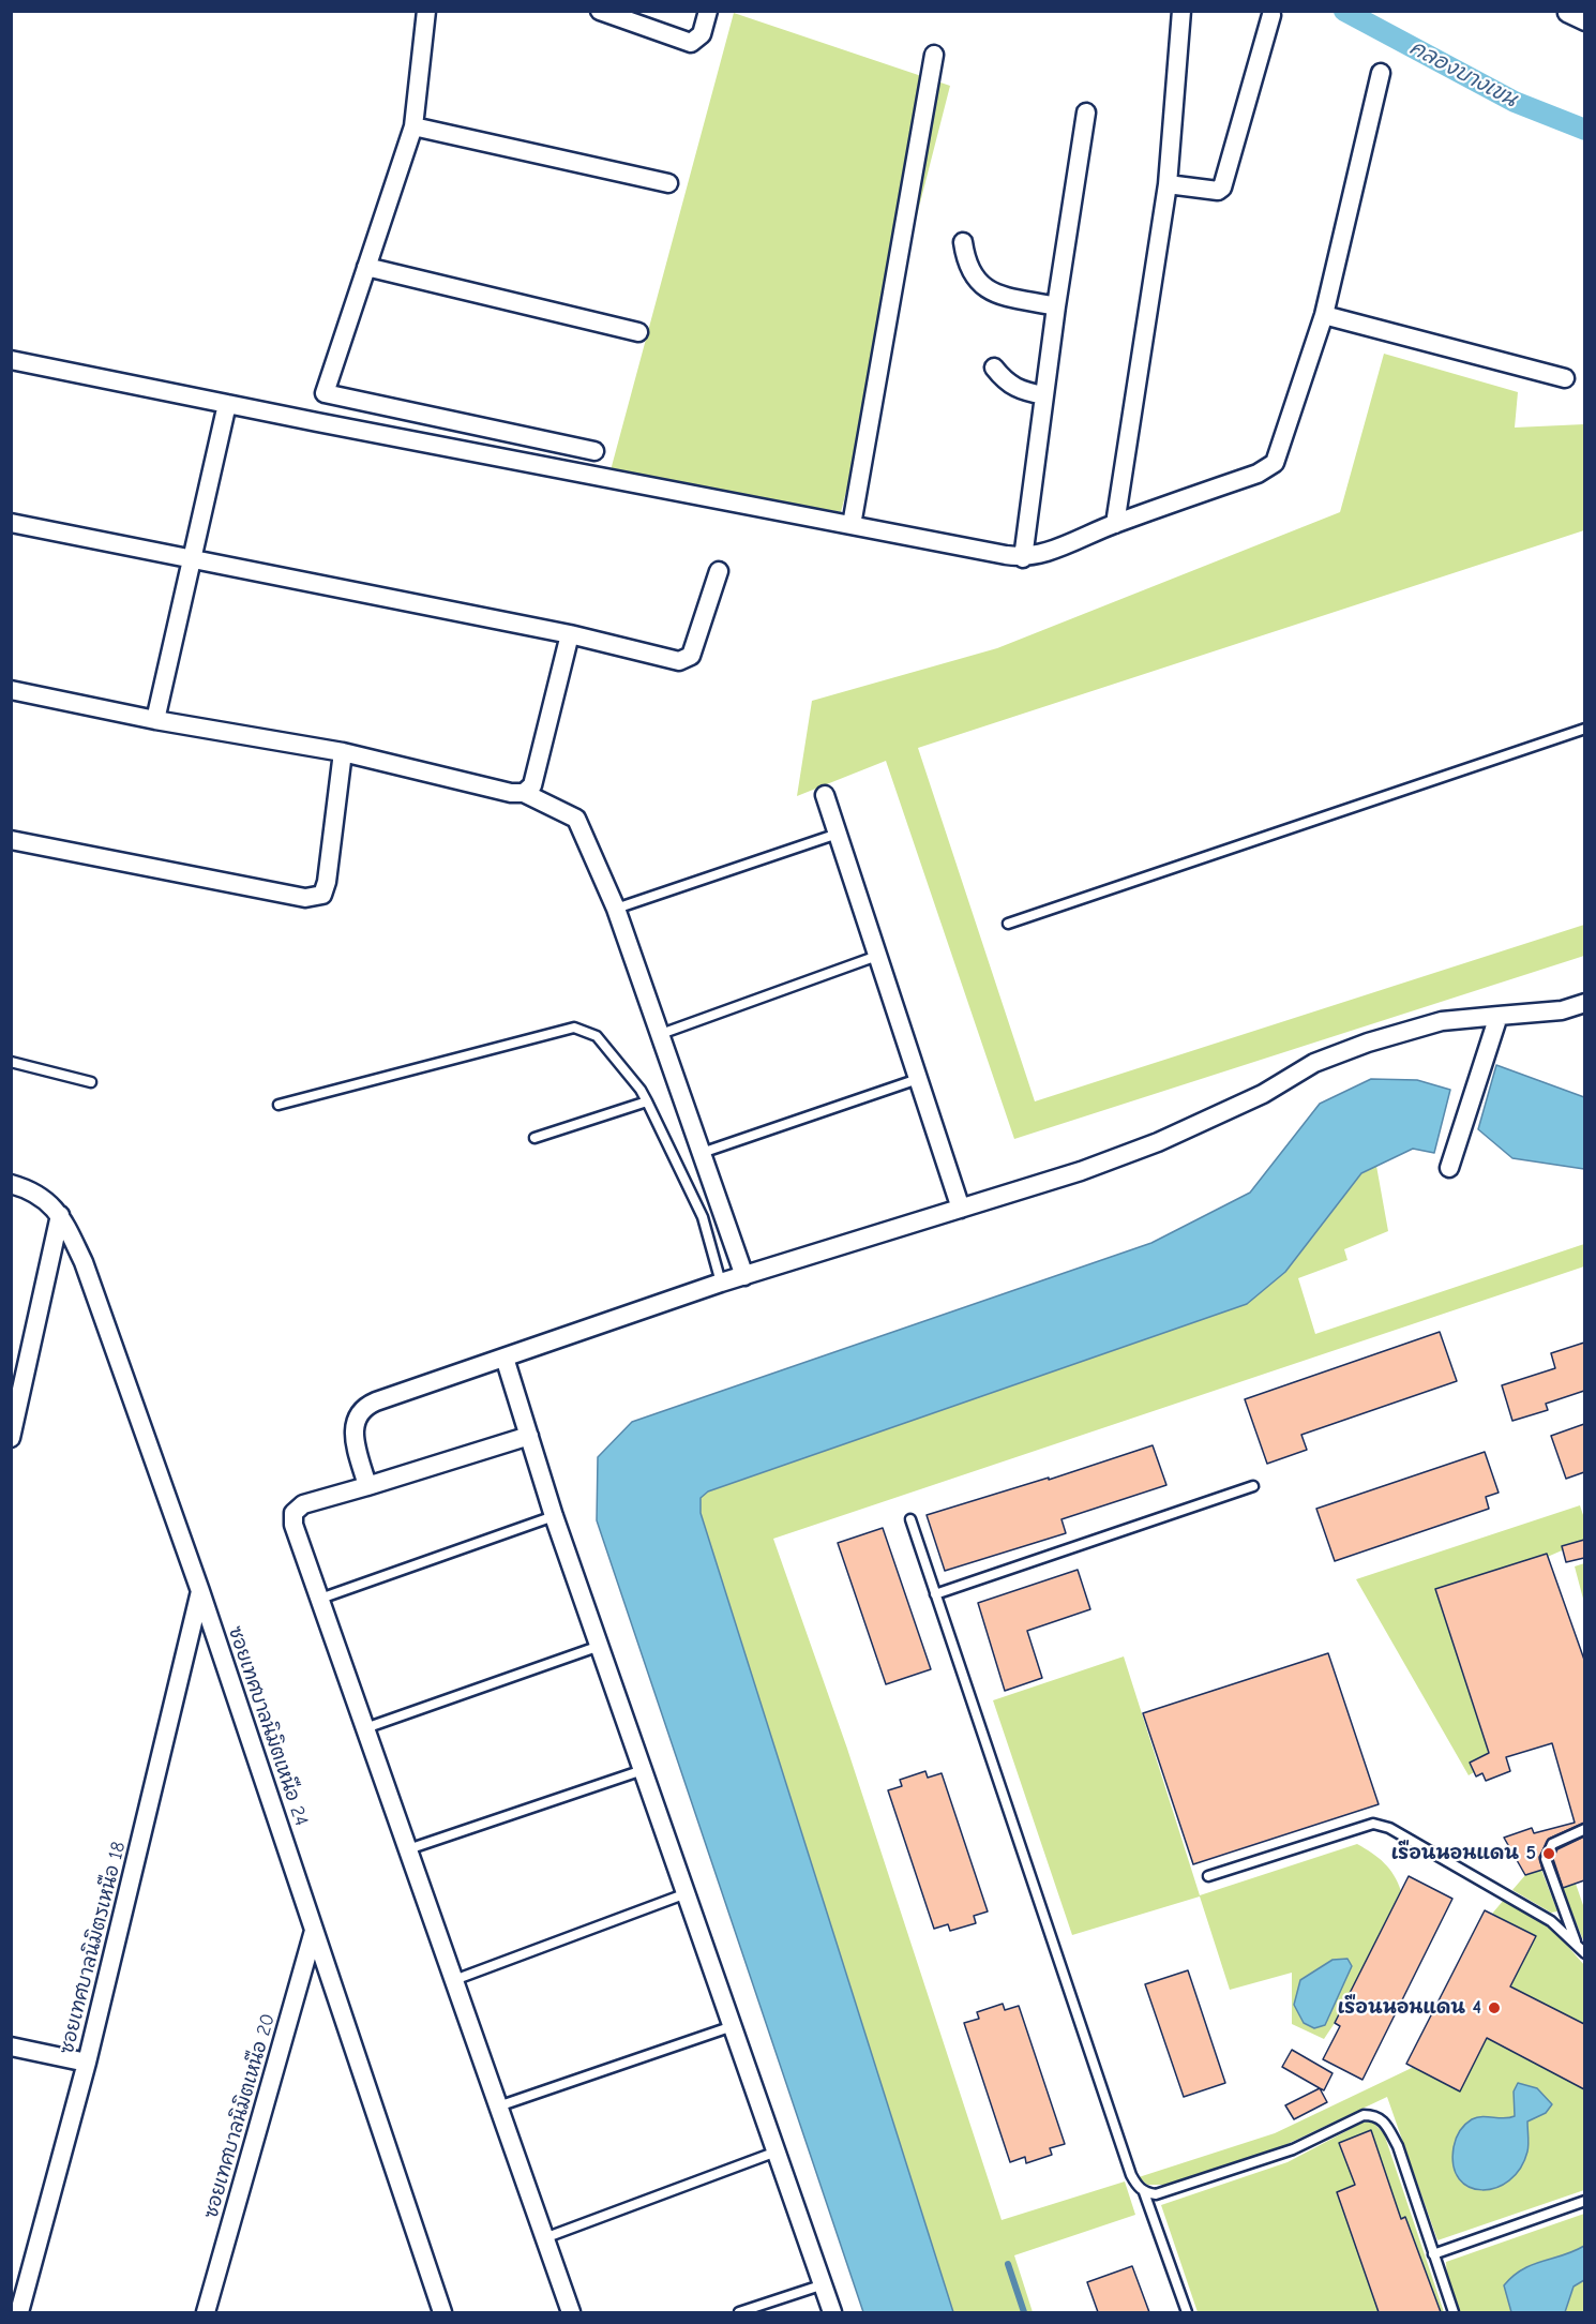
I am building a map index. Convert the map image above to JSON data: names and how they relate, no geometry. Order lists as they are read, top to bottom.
{
  "streets": {
    "street": ["ซอยเทศบาลนิมิตเหนือ 24", "ซอยเทศบาลนิมิตรเหนือ 18", "ซอยเทศบาลนิมิตเหนือ 20"]
  },
  "crossings": [
    ["ซอยเทศบาลนิมิตเหนือ 24", "ซอยเทศบาลนิมิตรเหนือ 18"],
    ["ซอยเทศบาลนิมิตเหนือ 24", "ซอยเทศบาลนิมิตเหนือ 20"]
  ],
  "water": ["คลองบางเขน"],
  "places": ["เรือนนอนแดน 5", "เรือนนอนแดน 4"]
}
